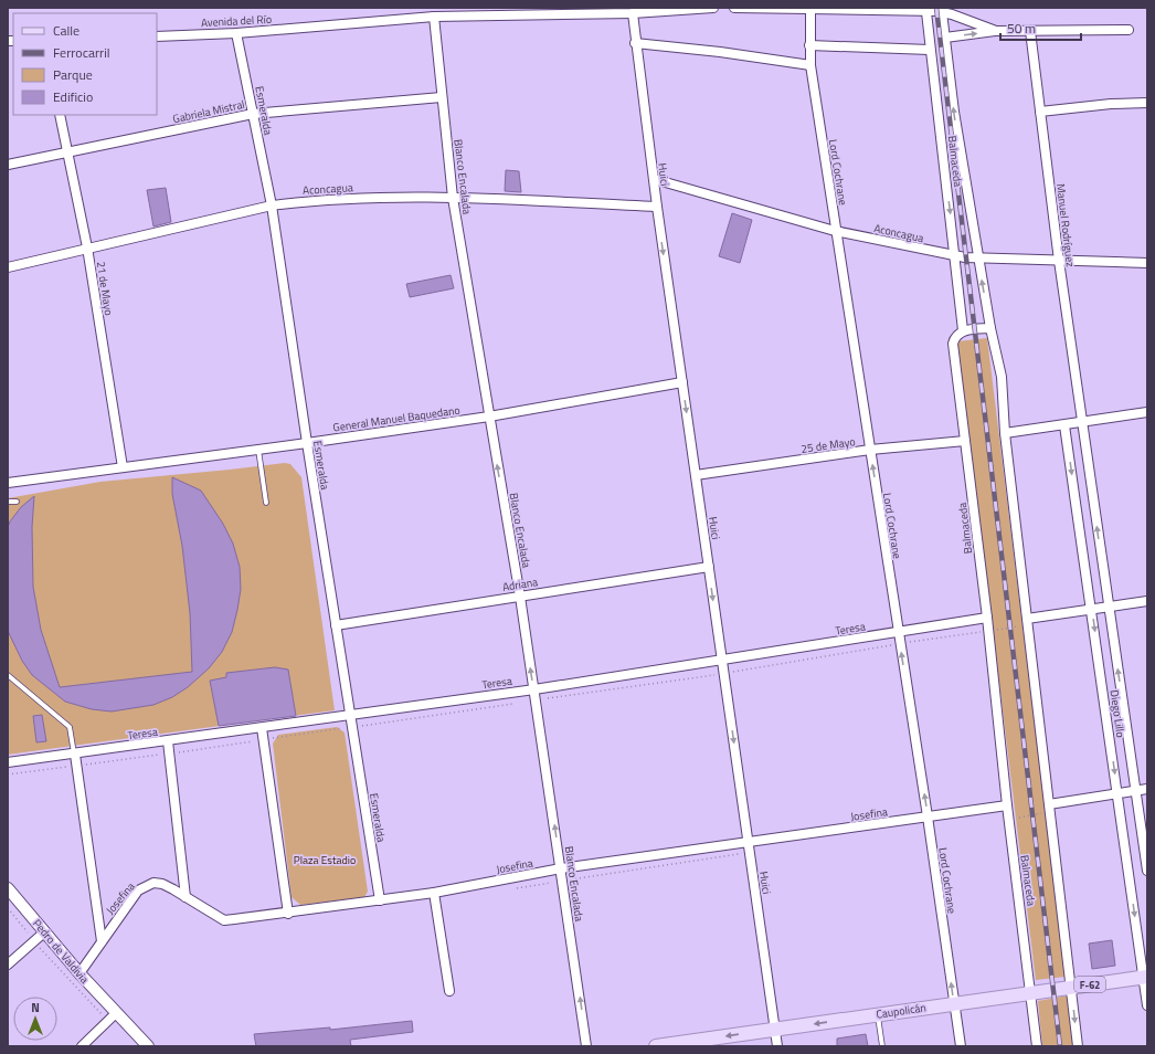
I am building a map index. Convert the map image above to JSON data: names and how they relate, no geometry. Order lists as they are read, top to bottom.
{
  "streets": {
    "main road": ["F-62", "Caupolicán"],
    "street": [
      "Avenida del Río",
      "Esmeralda",
      "Gabriela Mistral",
      "Balmaceda",
      "Lord Cochrane",
      "Huici",
      "Blanco Encalada",
      "Aconcagua",
      "Manuel Rodríguez",
      "21 de Mayo",
      "General Manuel Baquedano",
      "25 de Mayo",
      "Adriana",
      "Teresa",
      "Diego Lillo",
      "Josefina",
      "Pedro de Valdivia"
    ]
  },
  "crossings": [
    ["Avenida del Río", "Esmeralda"],
    ["Avenida del Río", "Huici"],
    ["Avenida del Río", "Blanco Encalada"],
    ["Esmeralda", "Gabriela Mistral"],
    ["Esmeralda", "Aconcagua"],
    ["Esmeralda", "General Manuel Baquedano"],
    ["Esmeralda", "Adriana"],
    ["Esmeralda", "Teresa"],
    ["Esmeralda", "Josefina"],
    ["Gabriela Mistral", "Blanco Encalada"],
    ["Gabriela Mistral", "21 de Mayo"],
    ["Balmaceda", "Aconcagua"],
    ["Balmaceda", "25 de Mayo"],
    ["Balmaceda", "Teresa"],
    ["Balmaceda", "Josefina"],
    ["Balmaceda", "Caupolicán"],
    ["Lord Cochrane", "Aconcagua"],
    ["Lord Cochrane", "25 de Mayo"],
    ["Lord Cochrane", "Teresa"],
    ["Lord Cochrane", "Josefina"],
    ["Lord Cochrane", "Caupolicán"],
    ["Huici", "Aconcagua"],
    ["Huici", "General Manuel Baquedano"],
    ["Huici", "25 de Mayo"],
    ["Huici", "Adriana"],
    ["Huici", "Teresa"],
    ["Huici", "Josefina"],
    ["Huici", "Caupolicán"],
    ["Blanco Encalada", "Aconcagua"],
    ["Blanco Encalada", "General Manuel Baquedano"],
    ["Blanco Encalada", "Adriana"],
    ["Blanco Encalada", "Teresa"],
    ["Blanco Encalada", "Josefina"],
    ["Aconcagua", "Manuel Rodríguez"],
    ["Aconcagua", "21 de Mayo"],
    ["Manuel Rodríguez", "Diego Lillo"],
    ["21 de Mayo", "General Manuel Baquedano"],
    ["Diego Lillo", "Caupolicán"],
    ["Josefina", "Pedro de Valdivia"]
  ],
  "one_way": [
    "Lord Cochrane",
    "Huici",
    "Blanco Encalada",
    "Caupolicán"
  ],
  "parks": ["Plaza Estadio"],
  "legend": [
    "Calle",
    "Ferrocarril",
    "Parque",
    "Edificio"
  ],
  "scale_bar": "50 m",
  "north": "top"
}
